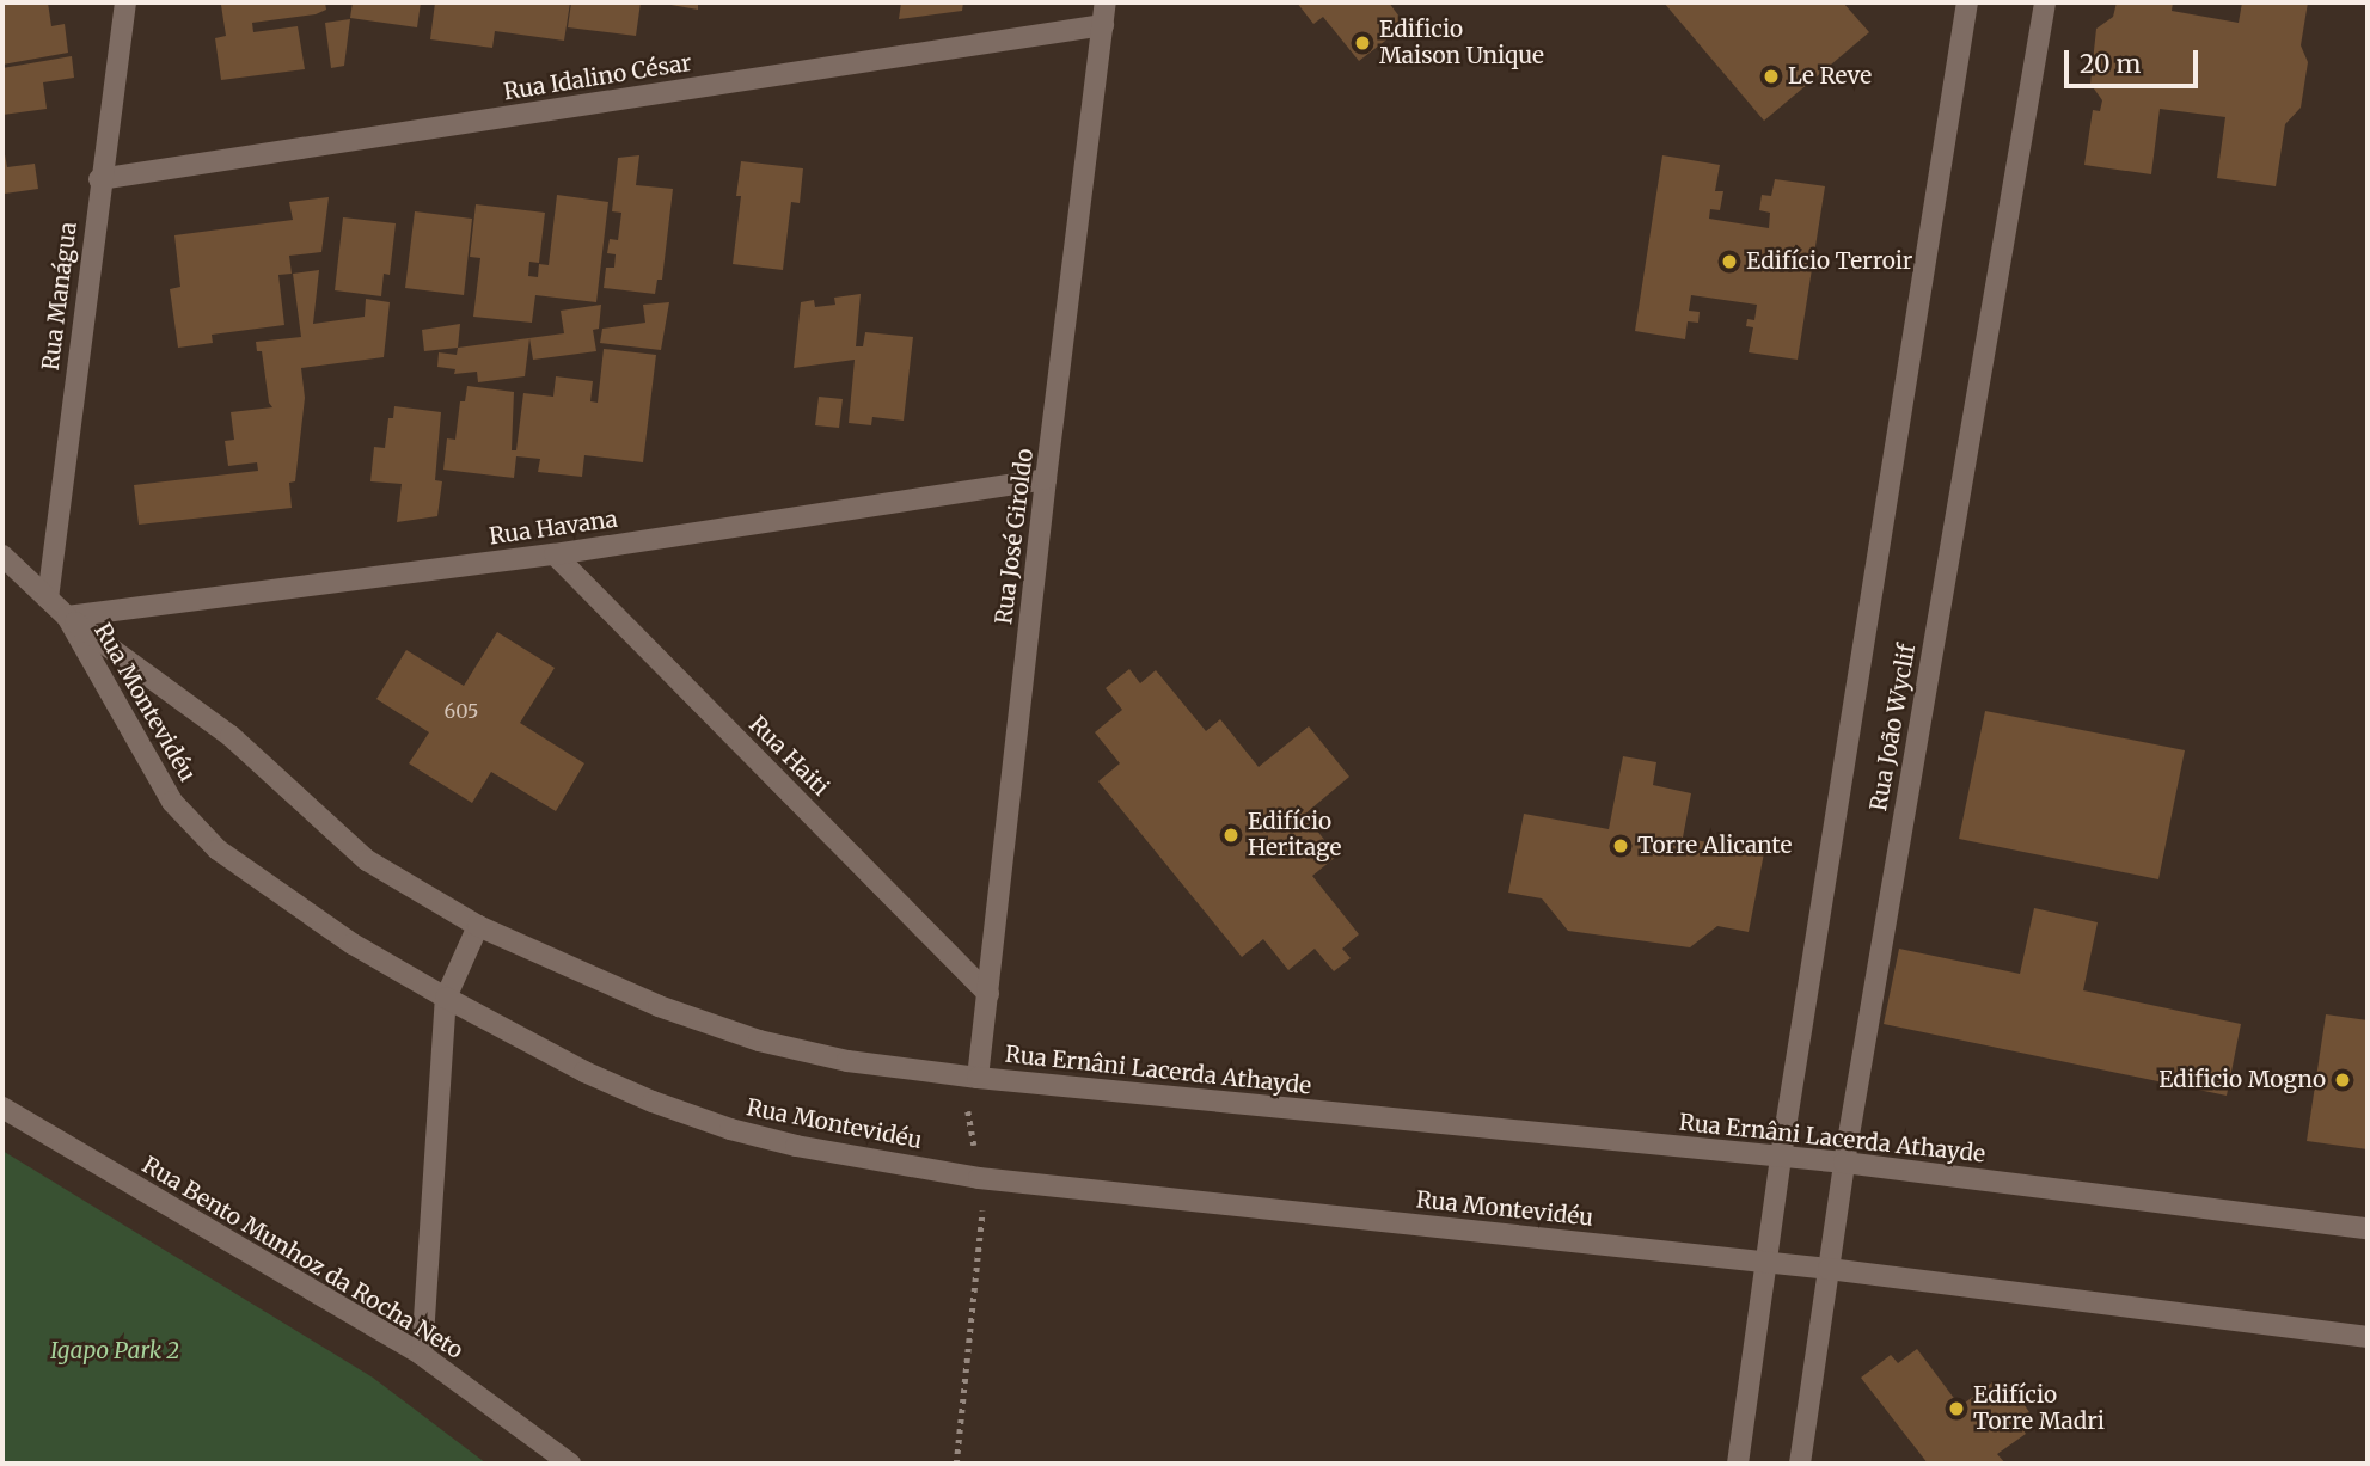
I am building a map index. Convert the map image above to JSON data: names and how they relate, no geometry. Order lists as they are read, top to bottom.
{
  "streets": {
    "street": [
      "Rua Idalino César",
      "Rua Manágua",
      "Rua Havana",
      "Rua José Giroldo",
      "Rua Montevidéu",
      "Rua João Wyclif",
      "Rua Haiti",
      "Rua Ernâni Lacerda Athayde",
      "Rua Bento Munhoz da Rocha Neto"
    ]
  },
  "crossings": [
    ["Rua Idalino César", "Rua Manágua"],
    ["Rua Idalino César", "Rua José Giroldo"],
    ["Rua Manágua", "Rua Montevidéu"],
    ["Rua Havana", "Rua José Giroldo"],
    ["Rua Havana", "Rua Montevidéu"],
    ["Rua Havana", "Rua Haiti"],
    ["Rua Havana", "Rua Ernâni Lacerda Athayde"],
    ["Rua José Giroldo", "Rua Haiti"],
    ["Rua José Giroldo", "Rua Ernâni Lacerda Athayde"],
    ["Rua Montevidéu", "Rua João Wyclif"],
    ["Rua Montevidéu", "Rua Ernâni Lacerda Athayde"],
    ["Rua João Wyclif", "Rua Ernâni Lacerda Athayde"]
  ],
  "parks": ["Igapo Park 2"],
  "places": [
    "Edificio Maison Unique",
    "Le Reve",
    "Edifício Terroir",
    "Edifício Heritage",
    "Torre Alicante",
    "Edificio Mogno",
    "Edifício Torre Madri"
  ],
  "house_numbers": ["605"],
  "scale_bar": "20 m"
}
